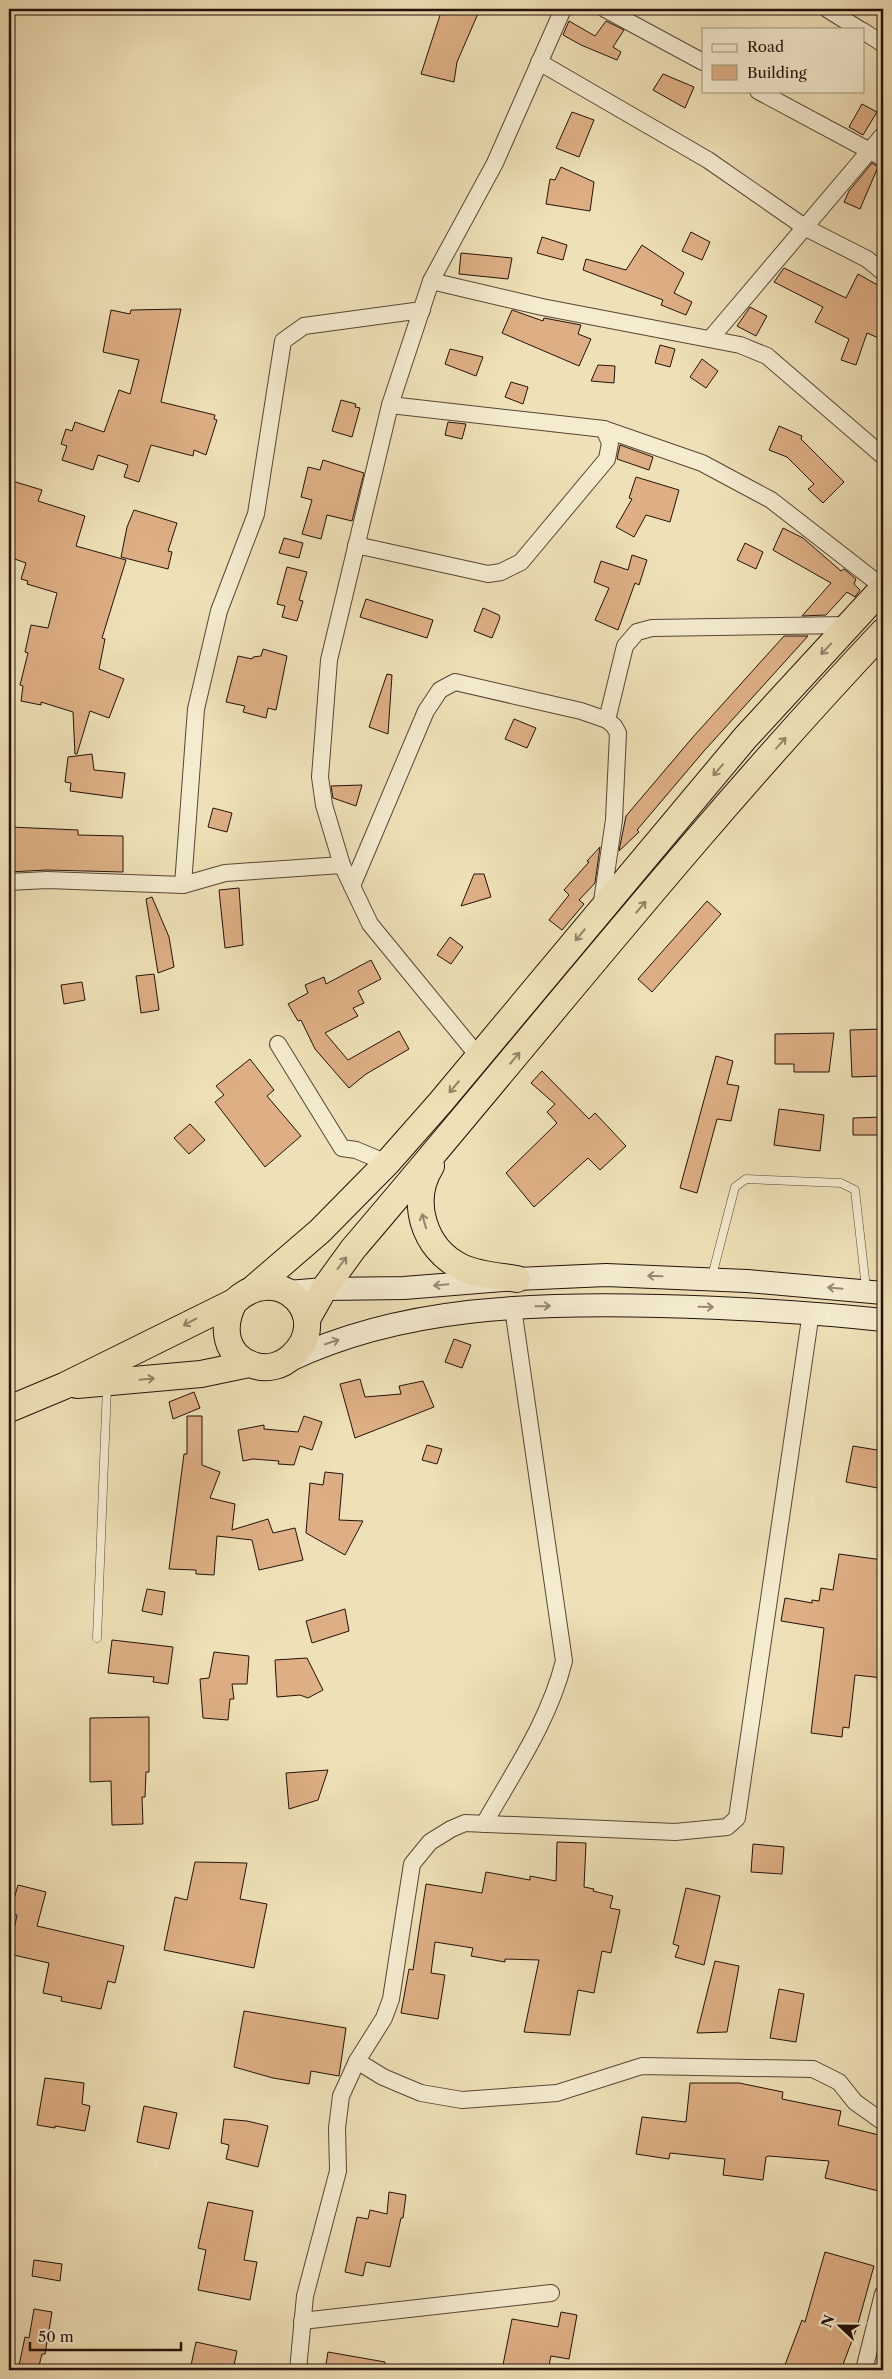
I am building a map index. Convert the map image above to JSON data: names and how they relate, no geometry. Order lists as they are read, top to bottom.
{
  "legend": ["Road", "Building"],
  "scale_bar": "50 m",
  "north": "left"
}
